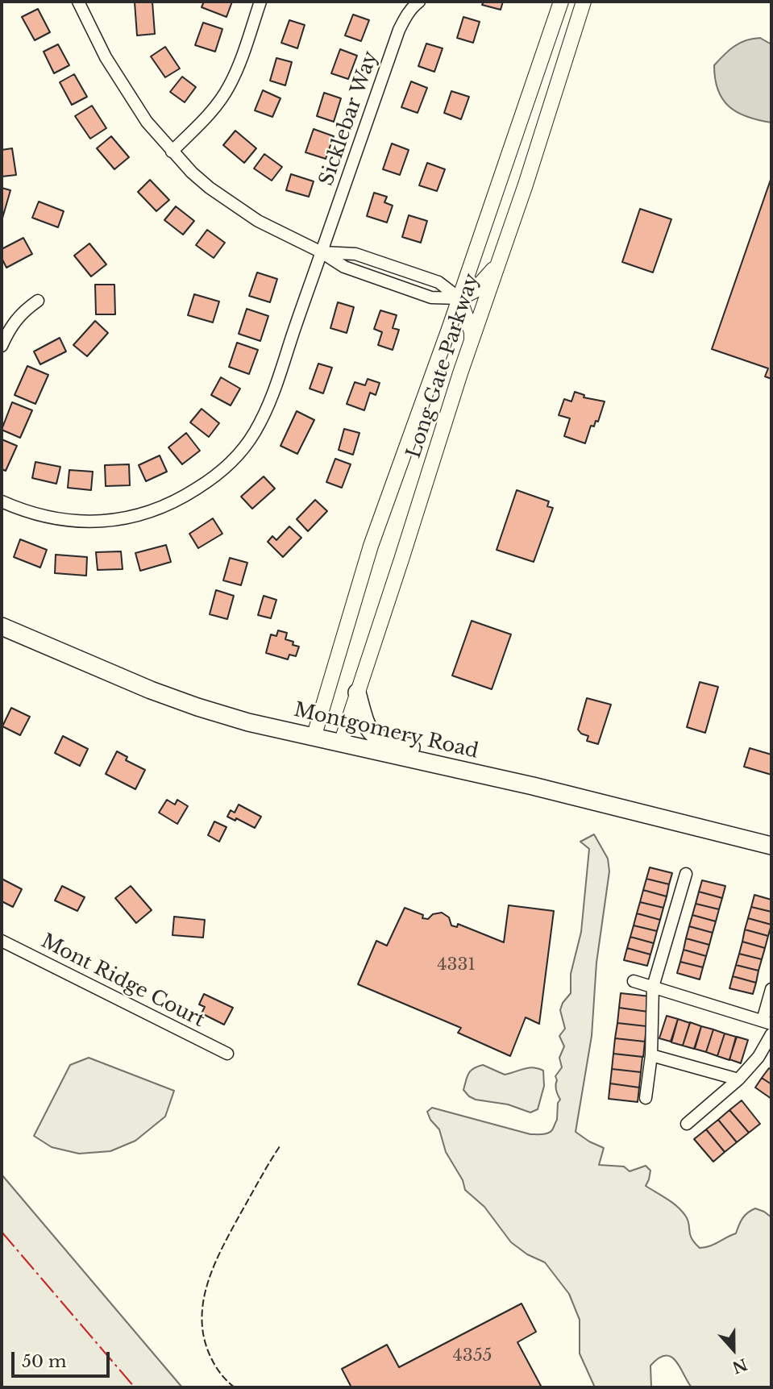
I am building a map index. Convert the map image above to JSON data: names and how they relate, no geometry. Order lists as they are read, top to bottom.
{
  "streets": {
    "main road": ["Montgomery Road"],
    "street": ["Sicklebar Way", "Long Gate Parkway", "Mont Ridge Court"]
  },
  "crossings": [
    ["Long Gate Parkway", "Montgomery Road"]
  ],
  "house_numbers": ["4331", "4355"],
  "scale_bar": "50 m",
  "north": "bottom"
}
